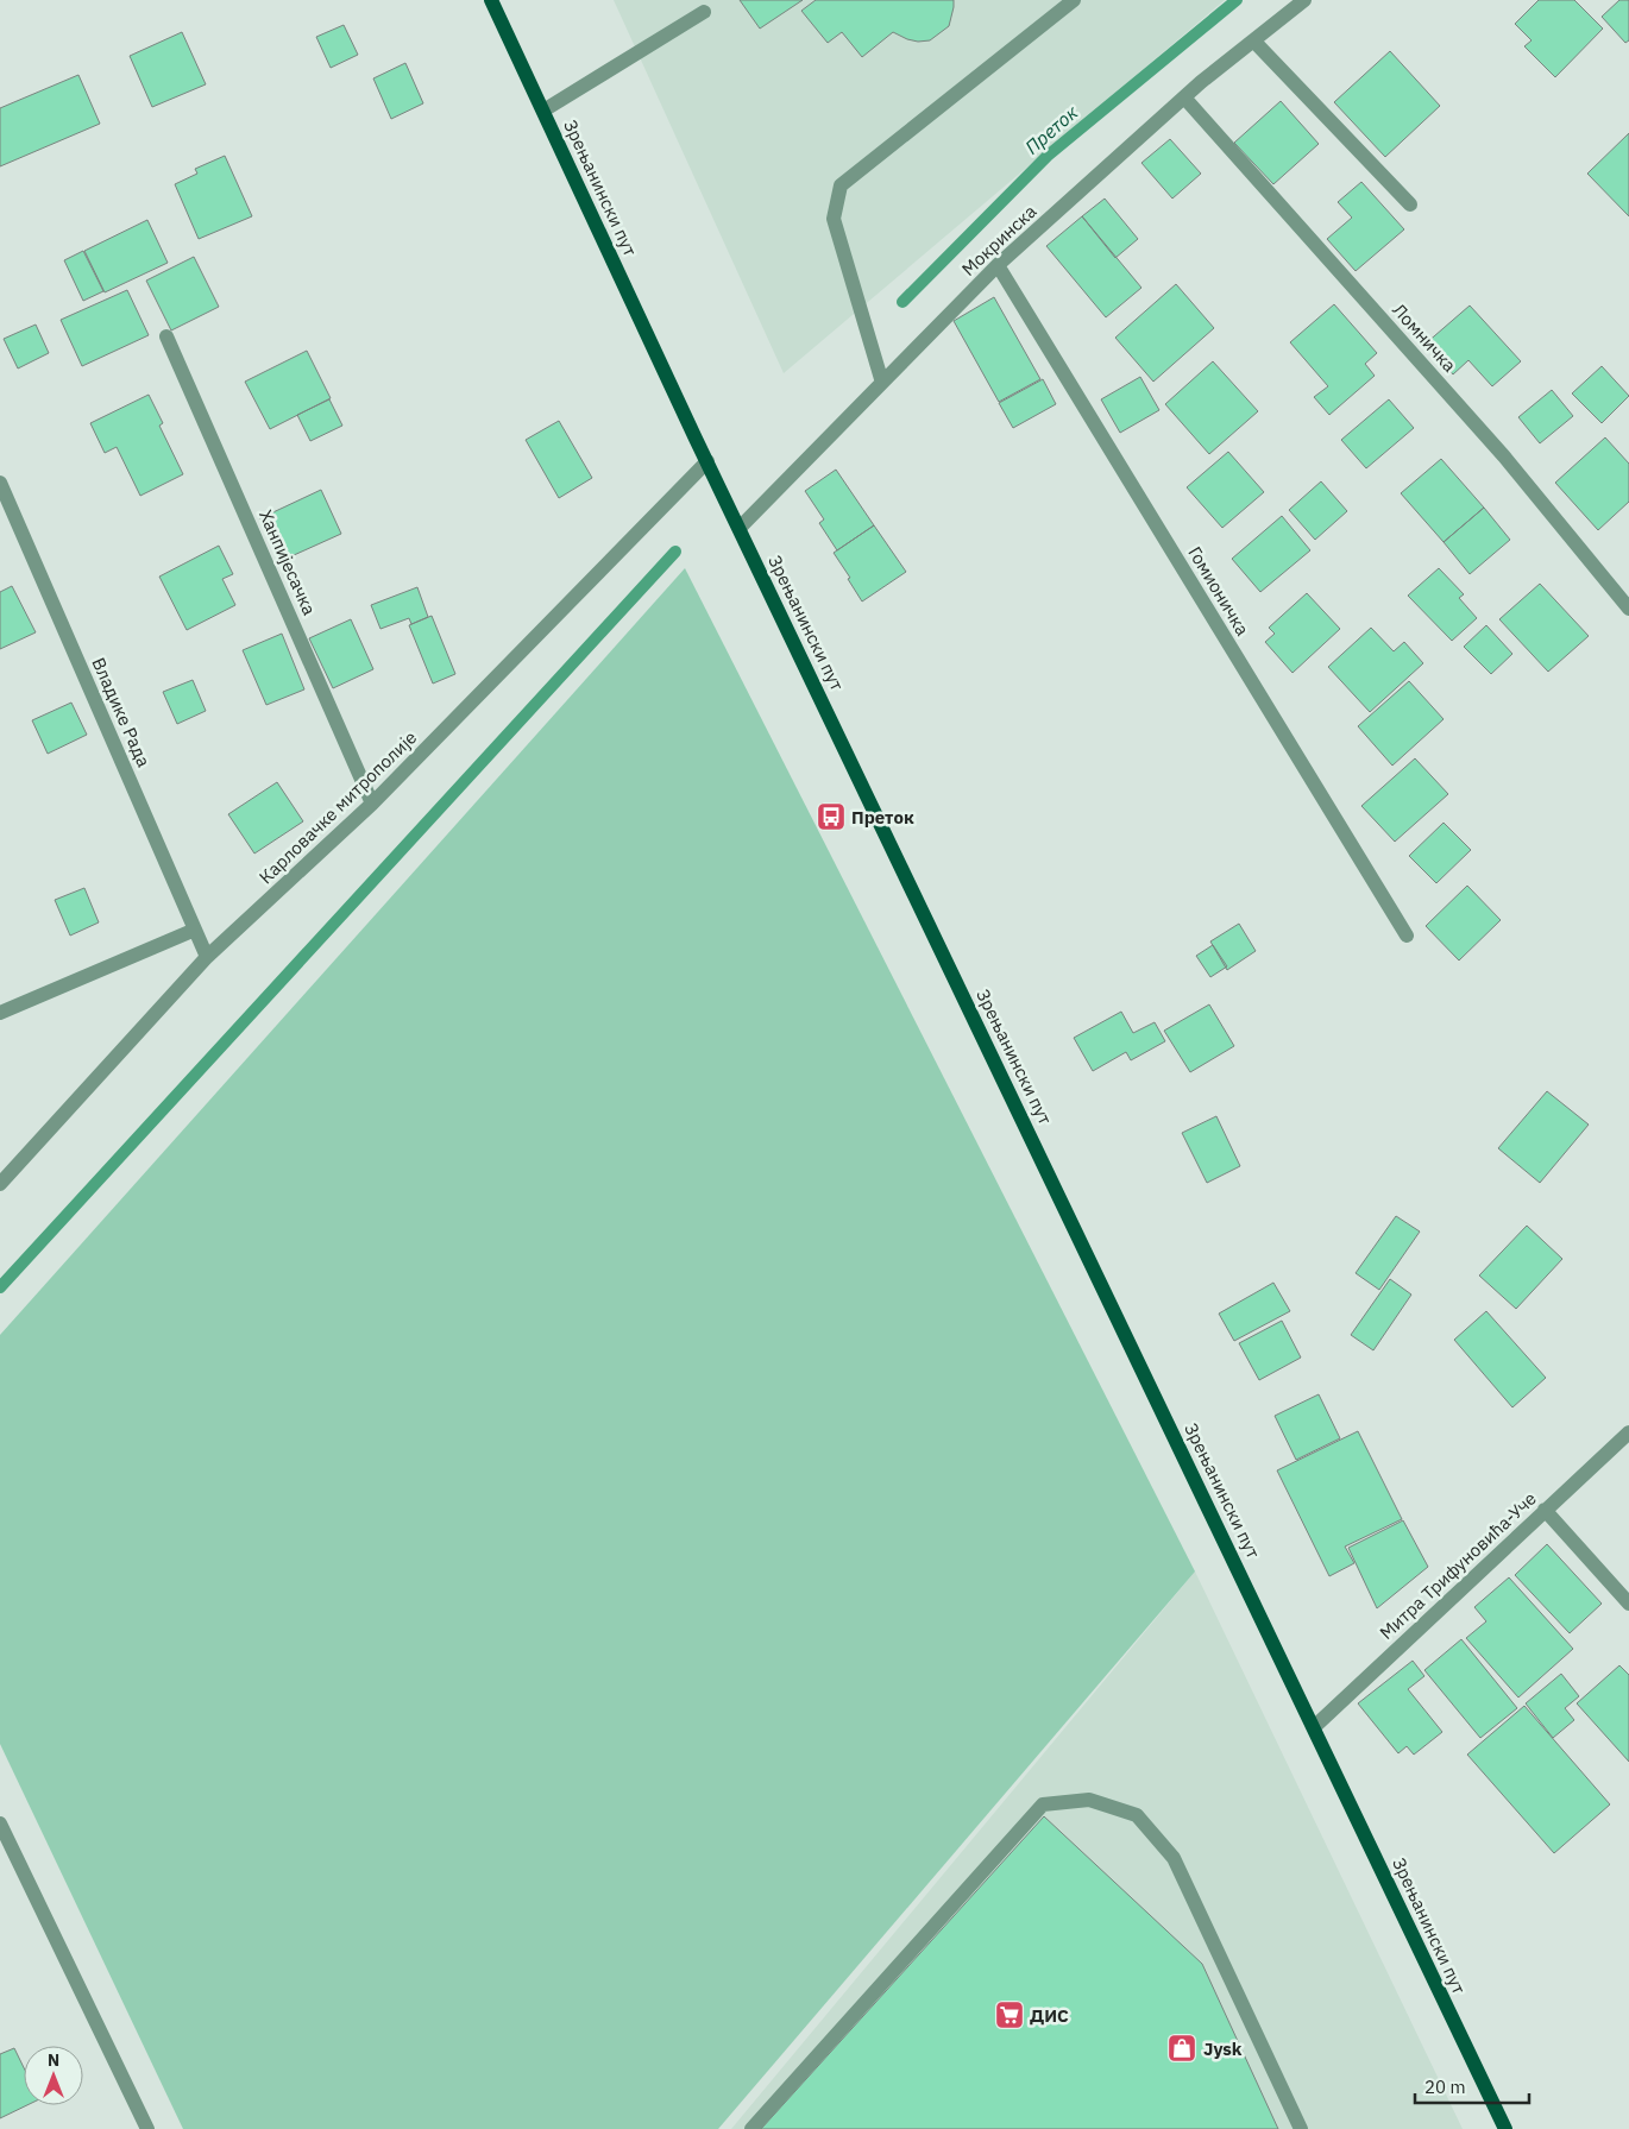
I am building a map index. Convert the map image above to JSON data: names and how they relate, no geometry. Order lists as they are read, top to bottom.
{
  "streets": {
    "main road": ["Зрењанински пут"],
    "street": [
      "Мокринска",
      "Ломничка",
      "Ханпијесачка",
      "Гомионичка",
      "Владике Рада",
      "Карловачке митрополије",
      "Митра Трифуновића-Уче"
    ]
  },
  "crossings": [
    ["Зрењанински пут", "Мокринска"],
    ["Зрењанински пут", "Карловачке митрополије"],
    ["Зрењанински пут", "Митра Трифуновића-Уче"],
    ["Мокринска", "Ломничка"],
    ["Мокринска", "Гомионичка"],
    ["Ханпијесачка", "Карловачке митрополије"],
    ["Владике Рада", "Карловачке митрополије"]
  ],
  "water": ["Преток"],
  "places": {
    "bus stop": ["Преток"],
    "supermarket": ["ДИС"],
    "shop": ["Jysk"]
  },
  "scale_bar": "20 m",
  "north": "top"
}
